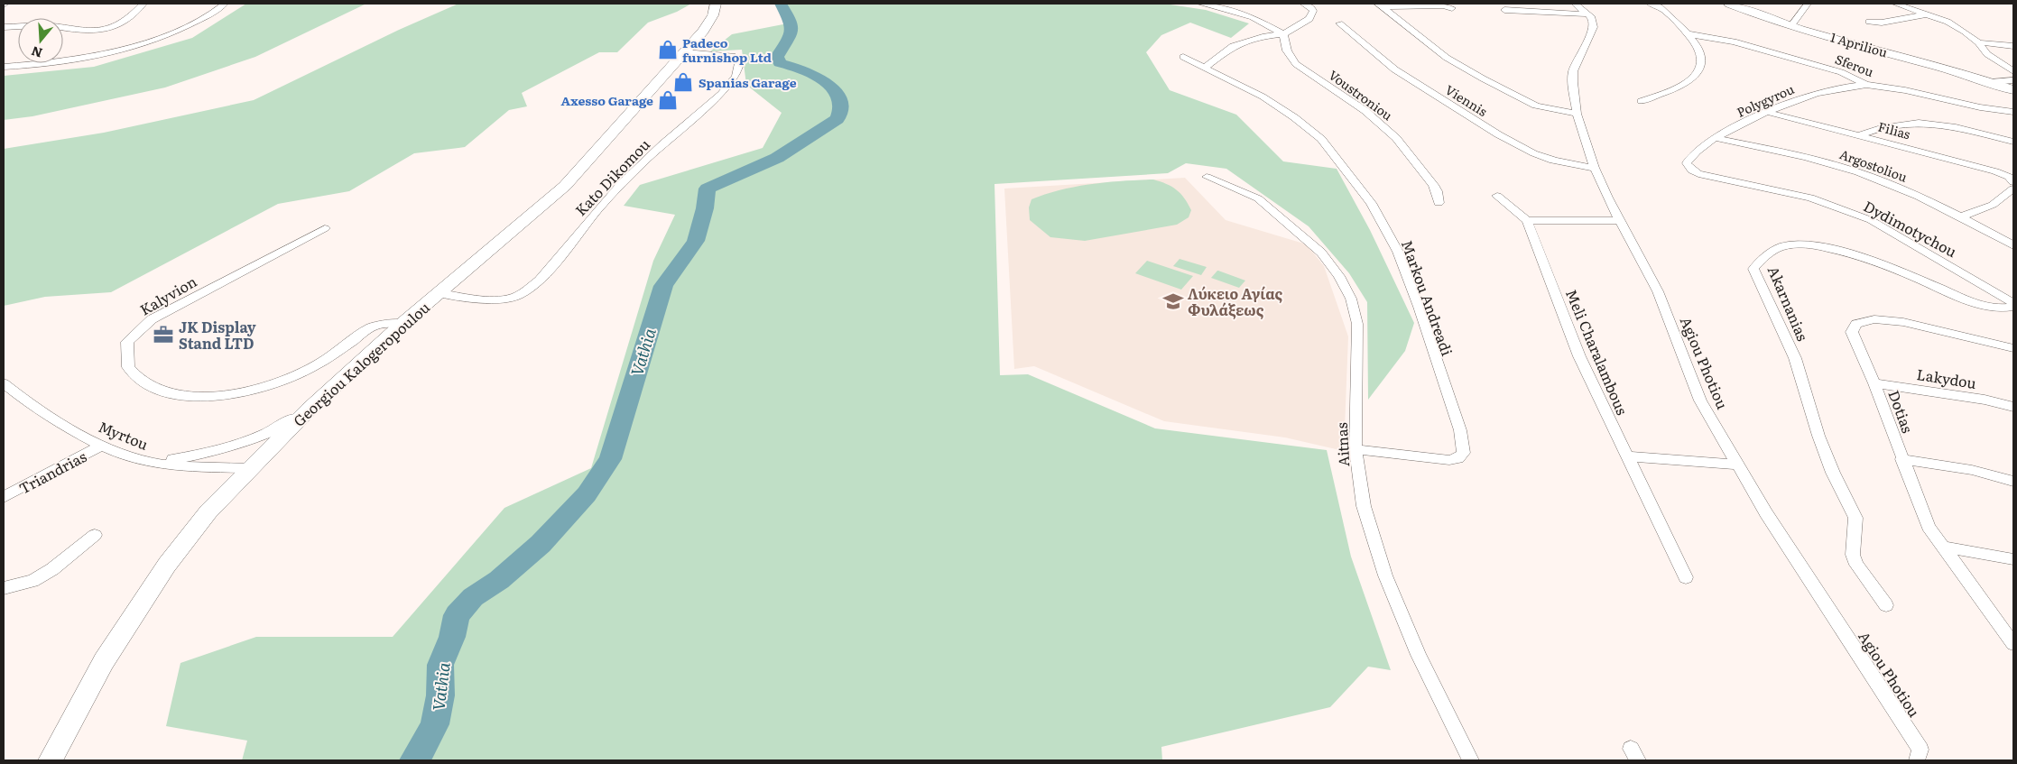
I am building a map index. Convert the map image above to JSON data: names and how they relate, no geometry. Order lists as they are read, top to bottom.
{
  "streets": {
    "street": [
      "1 Apriliou",
      "Sferou",
      "Voustroniou",
      "Viennis",
      "Polygyrou",
      "Filias",
      "Argostoliou",
      "Kato Dikomou",
      "Dydimotychou",
      "Kalyvion",
      "Markou Andreadi",
      "Akarnanias",
      "Meli Charalambous",
      "Agiou Photiou",
      "Georgiou Kalogeropoulou",
      "Lakydou",
      "Dotias",
      "Myrtou",
      "Aitnas",
      "Triandrias"
    ]
  },
  "crossings": [
    ["Sferou", "Polygyrou"],
    ["Viennis", "Agiou Photiou"],
    ["Polygyrou", "Filias"],
    ["Polygyrou", "Argostoliou"],
    ["Polygyrou", "Dydimotychou"],
    ["Kato Dikomou", "Georgiou Kalogeropoulou"],
    ["Kalyvion", "Georgiou Kalogeropoulou"],
    ["Markou Andreadi", "Aitnas"],
    ["Georgiou Kalogeropoulou", "Myrtou"],
    ["Lakydou", "Dotias"],
    ["Myrtou", "Triandrias"]
  ],
  "water": ["Vathia"],
  "places": {
    "shop": ["Padeco furnishop Ltd", "Spanias Garage", "Axesso Garage"],
    "school or university": ["Λύκειο Αγίας Φυλάξεως"],
    "office": ["JK Display Stand LTD"]
  },
  "north": "bottom"
}
